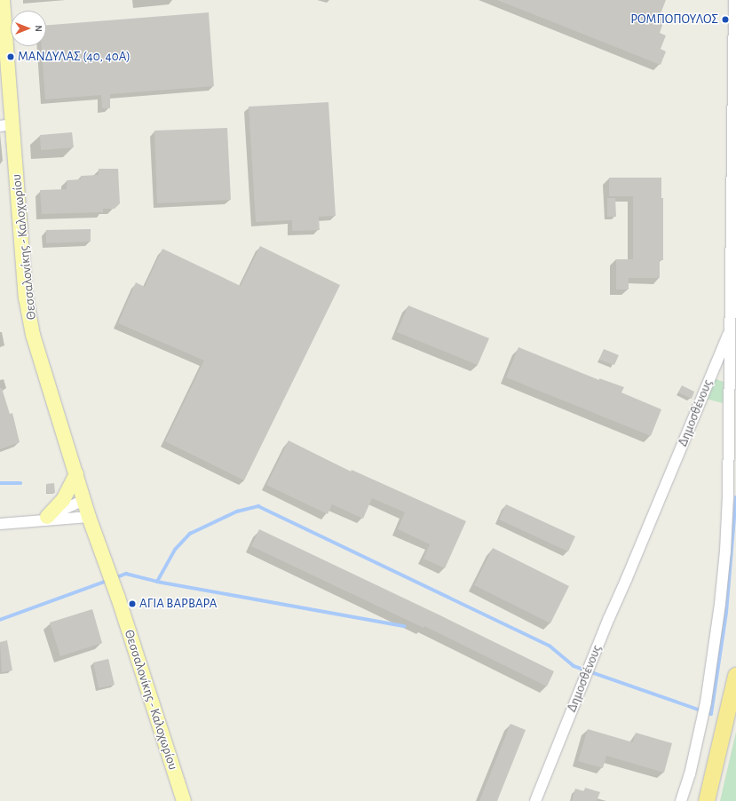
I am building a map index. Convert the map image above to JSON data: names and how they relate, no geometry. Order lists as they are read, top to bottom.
{
  "streets": {
    "main road": ["Θεσσαλονίκης - Καλοχωρίου"],
    "street": ["Δημοσθένους"]
  },
  "places": ["ΡΟΜΠΟΠΟΥΛΟΣ", "ΜΑΝΔΥΛΑΣ (40, 40Α)", "ΑΓΙΑ ΒΑΡΒΑΡΑ"],
  "north": "right"
}
